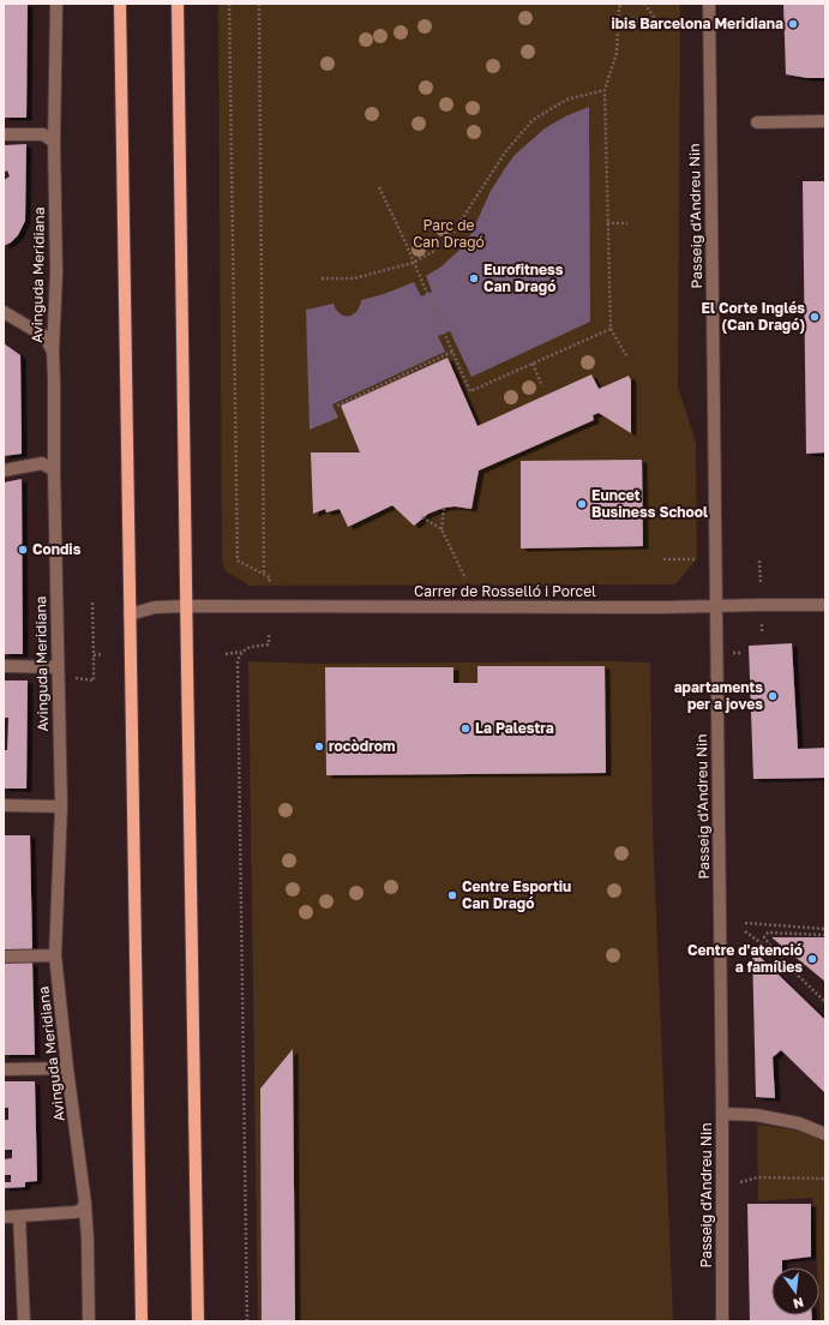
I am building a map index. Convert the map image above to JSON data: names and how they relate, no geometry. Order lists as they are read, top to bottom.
{
  "streets": {
    "street": ["Passeig d'Andreu Nin", "Avinguda Meridiana", "Carrer de Rosselló i Porcel"]
  },
  "crossings": [
    ["Passeig d'Andreu Nin", "Carrer de Rosselló i Porcel"]
  ],
  "parks": ["Parc de Can Dragó"],
  "places": [
    "ibis Barcelona Meridiana",
    "Eurofitness Can Dragó",
    "El Corte Inglés (Can Dragó)",
    "Euncet Business School",
    "Condis",
    "apartaments per a joves",
    "La Palestra",
    "rocòdrom",
    "Centre Esportiu Can Dragó",
    "Centre d'atenció a famílies"
  ],
  "north": "bottom"
}
